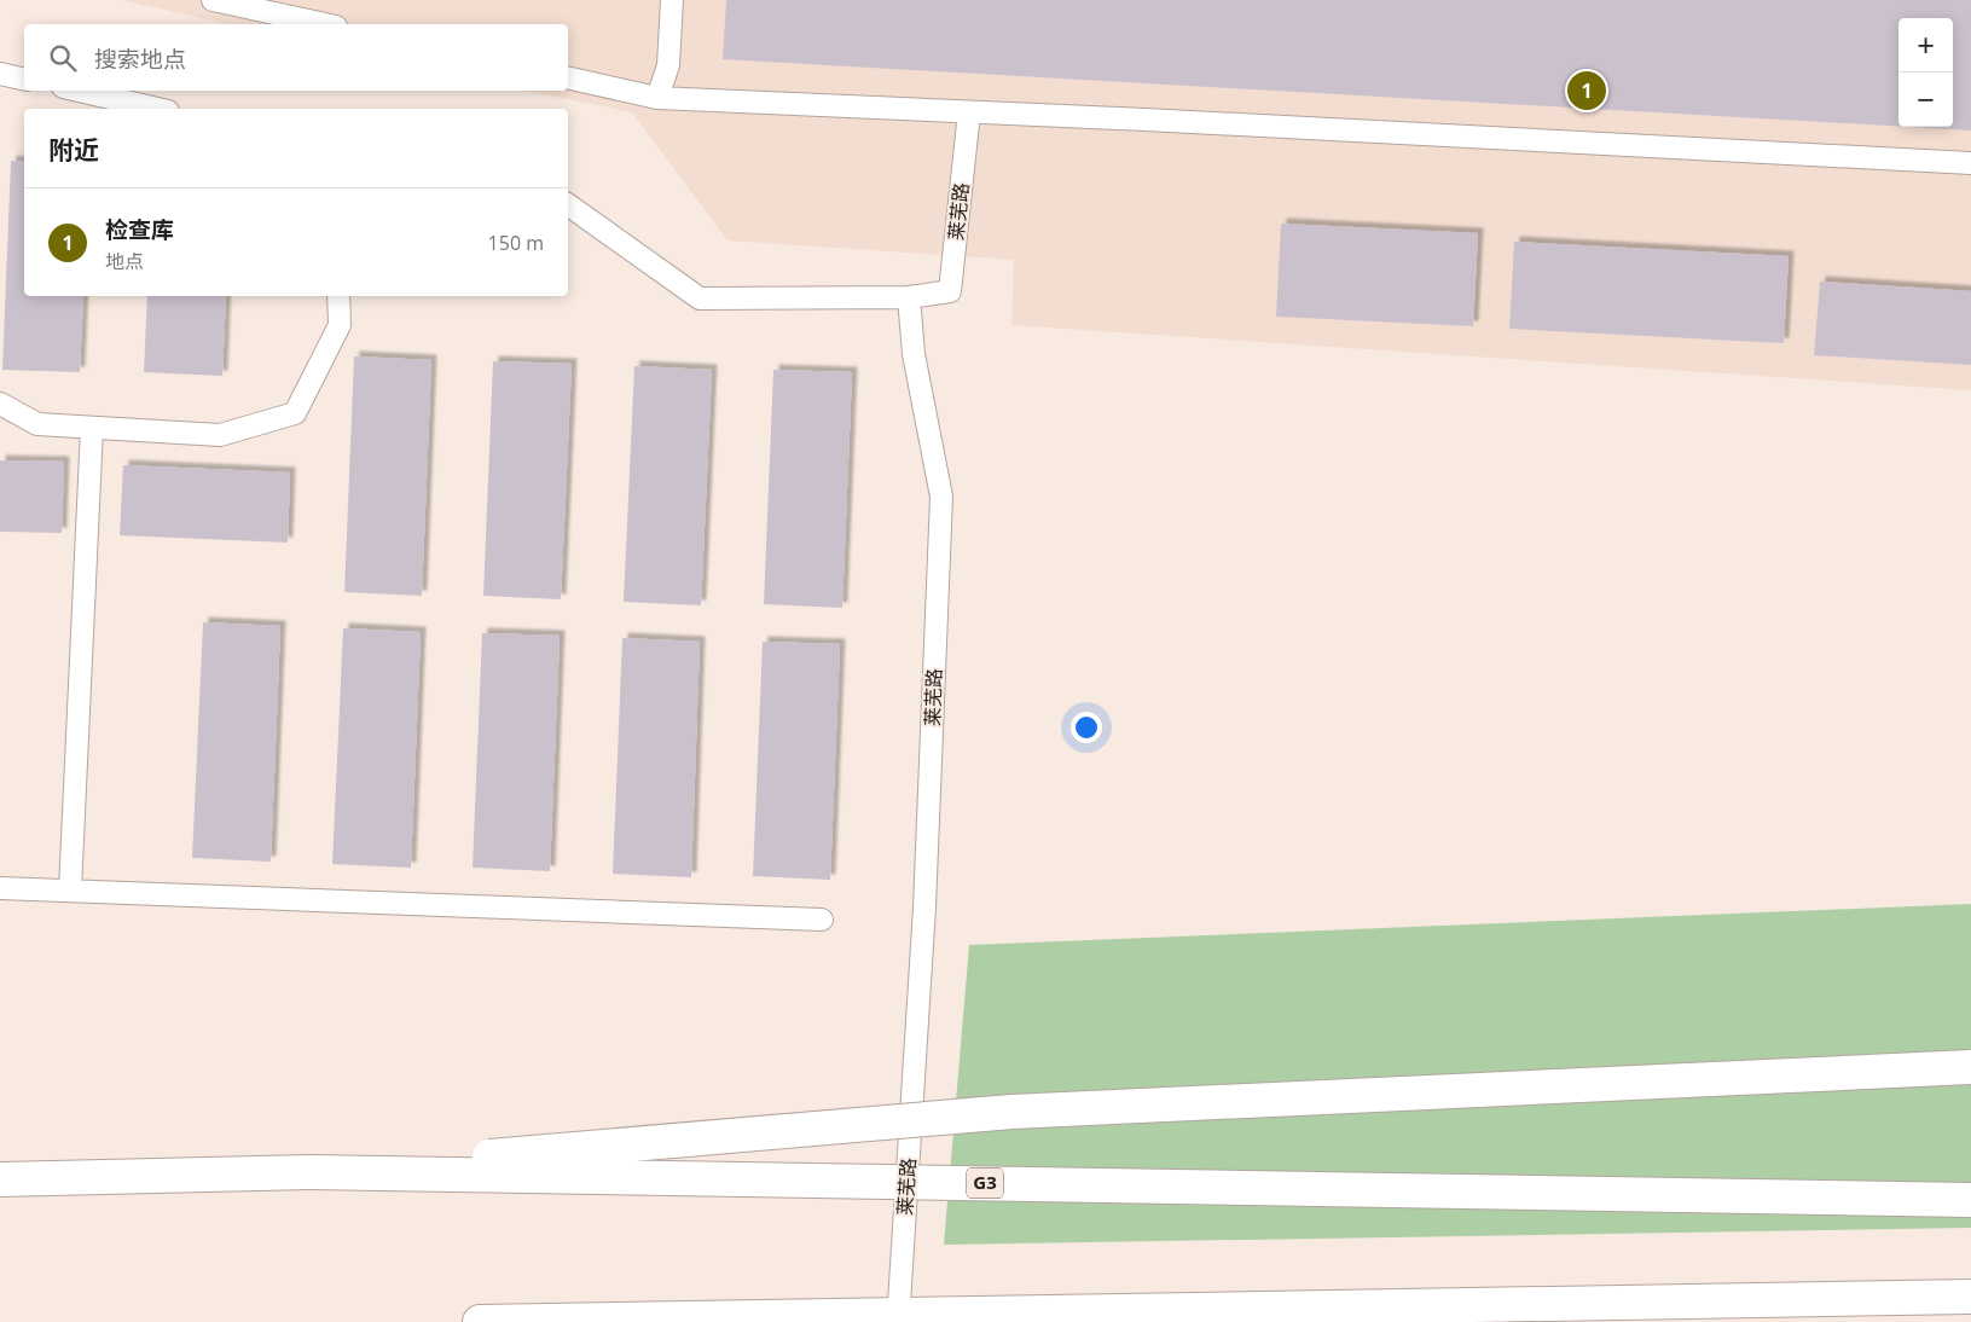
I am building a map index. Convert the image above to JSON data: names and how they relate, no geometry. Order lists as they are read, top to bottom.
{
  "streets": {
    "highway": ["G3"],
    "lane": ["莱芜路"]
  },
  "page": {
    "map_buttons": ["+", "−"],
    "search": "搜索地点",
    "pins": "1",
    "heading": "附近",
    "list": [
      {
        "mark": "1",
        "name": "检查库",
        "note": "地点",
        "value": "150 m"
      }
    ]
  }
}
